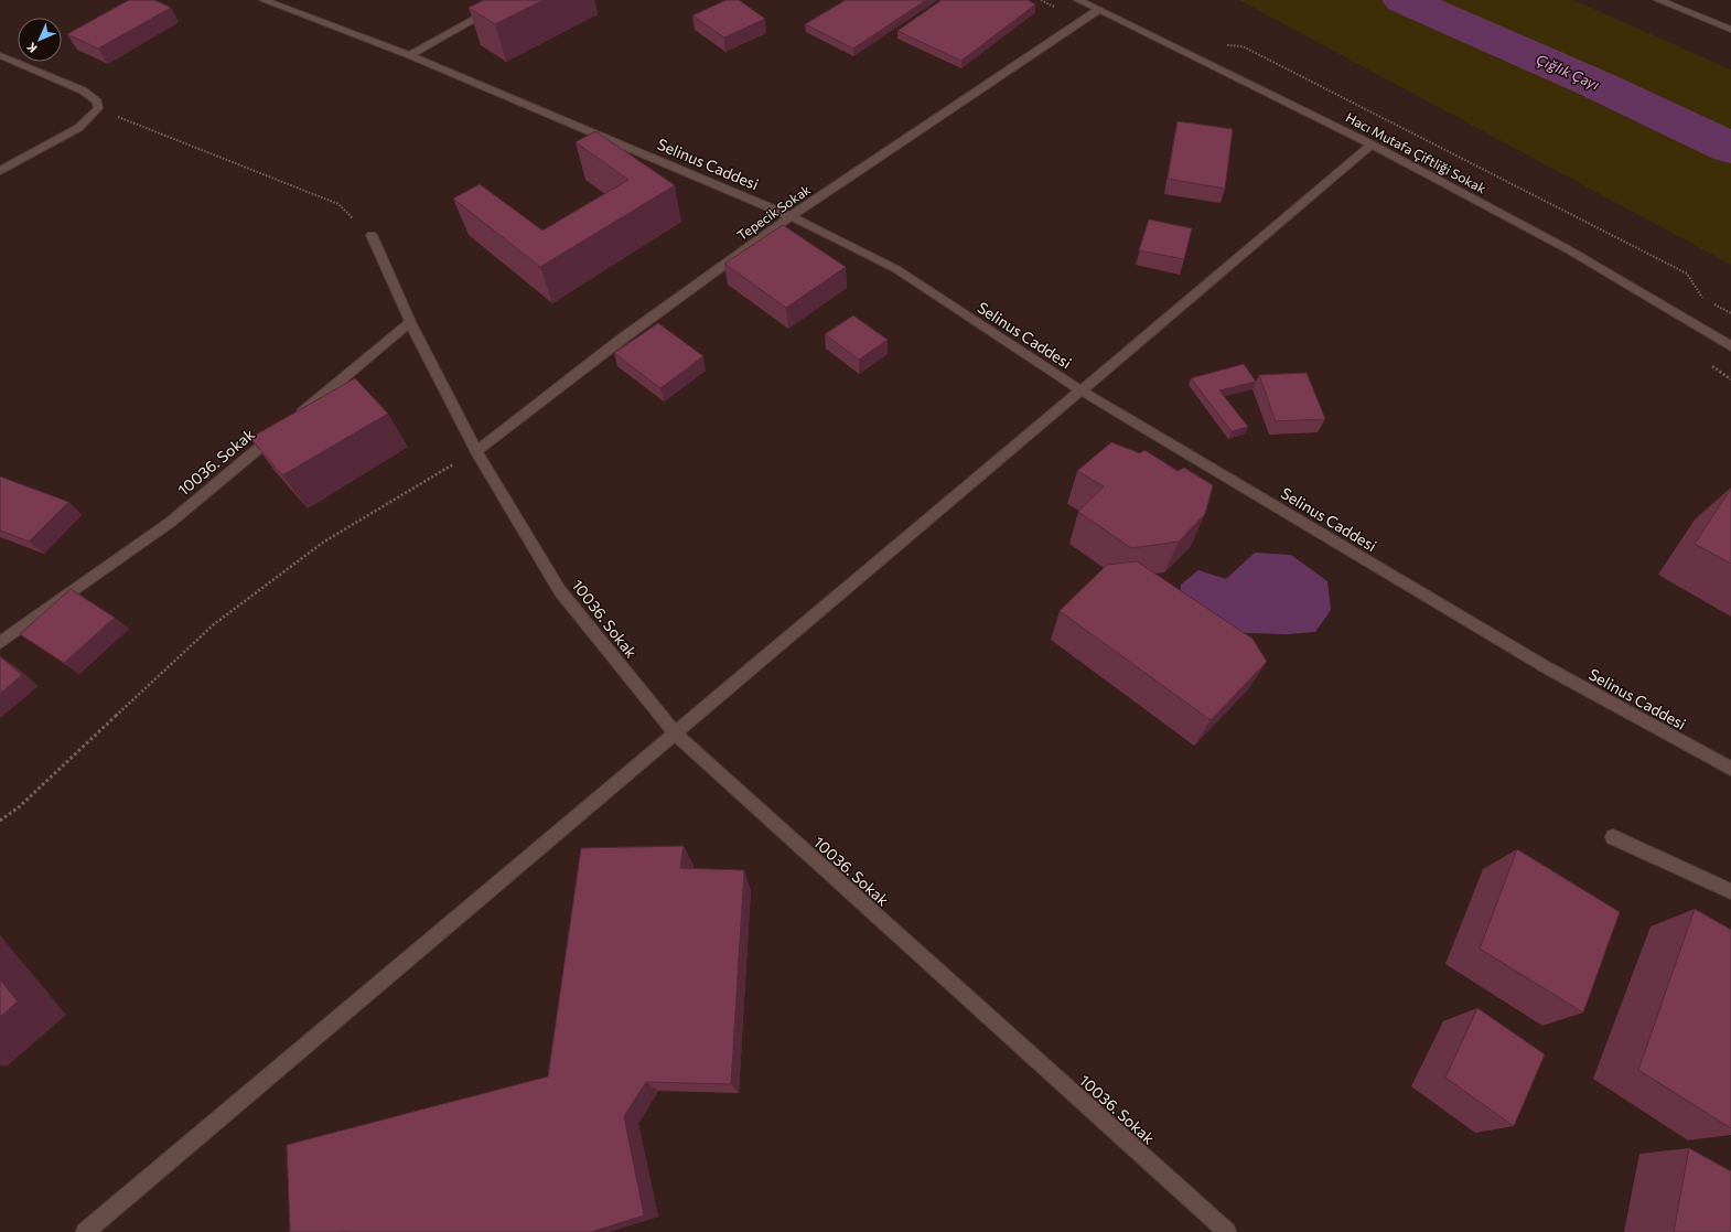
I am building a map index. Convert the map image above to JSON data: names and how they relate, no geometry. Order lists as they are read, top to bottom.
{
  "streets": {
    "street": [
      "Hacı Mutafa Çiftliği Sokak",
      "Selinus Caddesi",
      "Tepecik Sokak",
      "10036. Sokak"
    ]
  },
  "crossings": [
    ["Hacı Mutafa Çiftliği Sokak", "Tepecik Sokak"],
    ["Selinus Caddesi", "Tepecik Sokak"],
    ["Tepecik Sokak", "10036. Sokak"]
  ],
  "water": ["Çığlık Çayı"],
  "north": "bottom left"
}
